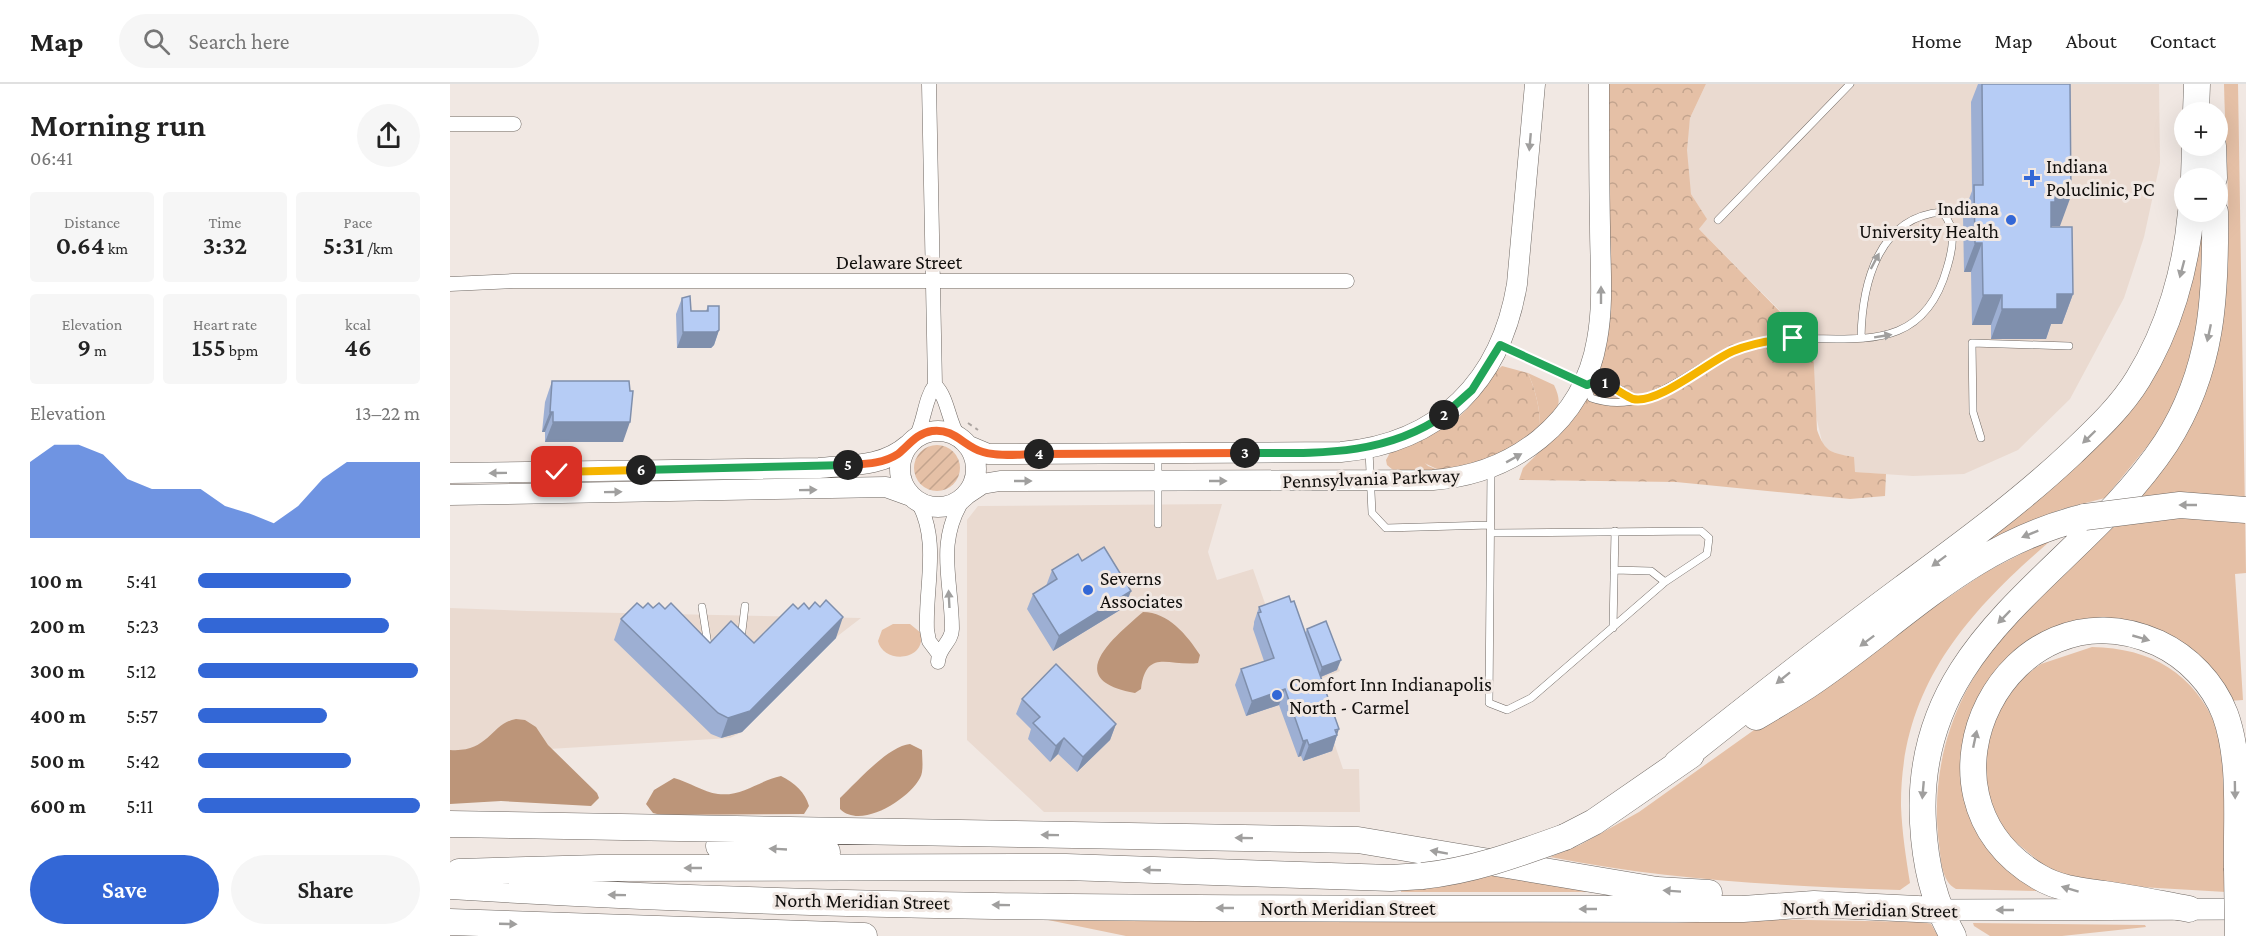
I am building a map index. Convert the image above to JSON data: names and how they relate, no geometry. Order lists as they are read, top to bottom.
{
  "streets": {
    "highway": ["North Meridian Street"],
    "main road": ["Pennsylvania Parkway"],
    "street": ["Delaware Street"]
  },
  "places": {
    "health": ["Indiana Poluclinic, PC"],
    "other": ["Indiana University Health", "Severns Associates", "Comfort Inn Indianapolis North - Carmel"]
  },
  "page": {
    "header": "Map",
    "search": "Search here",
    "nav": [
      "Home",
      "Map",
      "About",
      "Contact"
    ],
    "heading": ["Morning run", "06:41"],
    "map_buttons": ["+", "−"],
    "stats": [
      ["Distance", "0.64 km"],
      ["Time", "3:32"],
      ["Pace", "5:31 /km"],
      ["Elevation", "9 m"],
      ["Heart rate", "155 bpm"],
      ["kcal", "46"]
    ],
    "pins": [
      "1",
      "2",
      "3",
      "4",
      "5",
      "6"
    ],
    "chart": ["Elevation", "13–22 m"],
    "list": [
      {
        "name": "100 m",
        "note": "5:41"
      },
      {
        "name": "200 m",
        "note": "5:23"
      },
      {
        "name": "300 m",
        "note": "5:12"
      },
      {
        "name": "400 m",
        "note": "5:57"
      },
      {
        "name": "500 m",
        "note": "5:42"
      },
      {
        "name": "600 m",
        "note": "5:11"
      }
    ],
    "buttons": ["Save", "Share"]
  }
}
